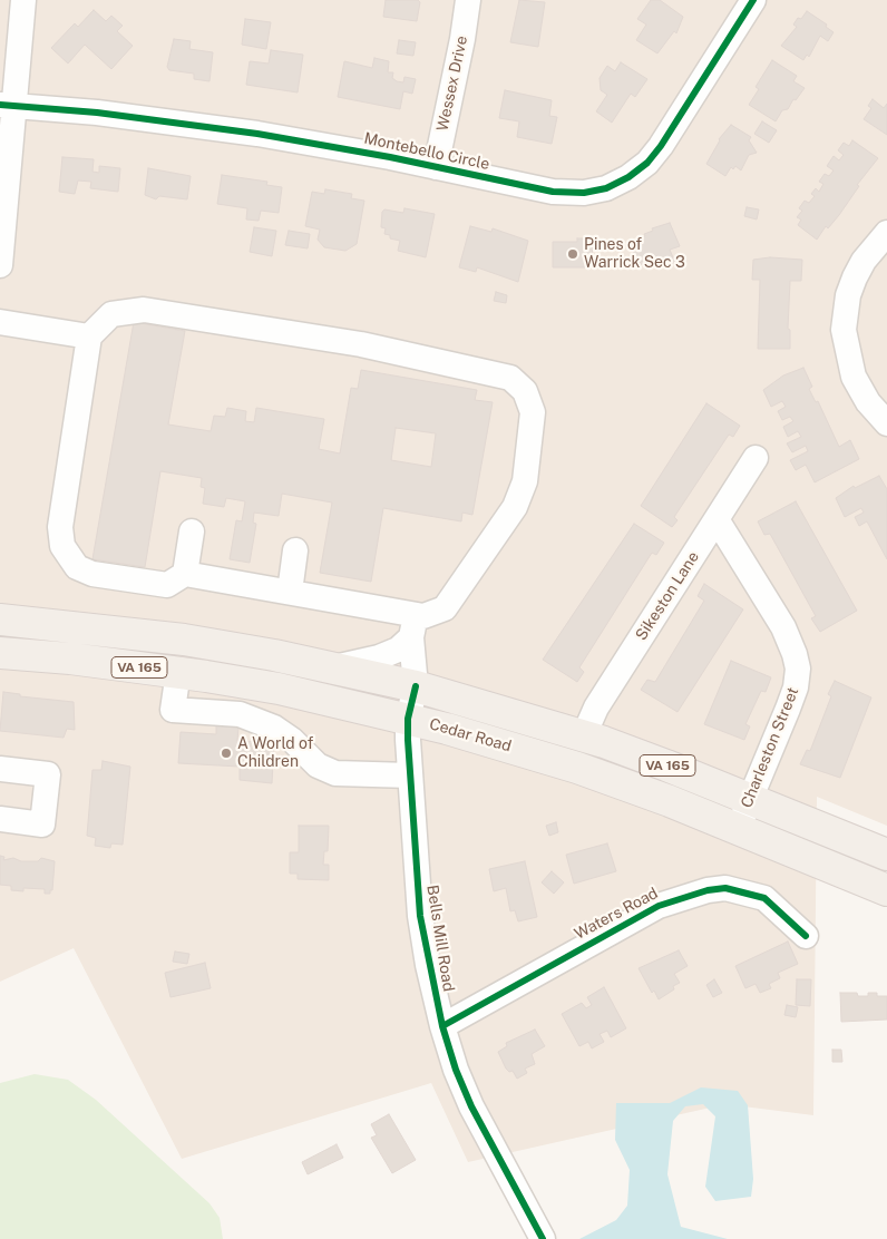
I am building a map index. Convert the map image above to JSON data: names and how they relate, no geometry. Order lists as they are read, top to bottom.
{
  "streets": {
    "main road": ["VA 165", "Cedar Road"],
    "street": [
      "Wessex Drive",
      "Montebello Circle",
      "Sikeston Lane",
      "Charleston Street",
      "Waters Road",
      "Bells Mill Road"
    ]
  },
  "crossings": [
    ["Wessex Drive", "Montebello Circle"],
    ["Sikeston Lane", "VA 165"],
    ["Sikeston Lane", "Charleston Street"],
    ["VA 165", "Charleston Street"],
    ["VA 165", "Bells Mill Road"],
    ["Cedar Road", "Charleston Street"],
    ["Cedar Road", "Bells Mill Road"],
    ["Waters Road", "Bells Mill Road"]
  ],
  "places": ["Pines of Warrick Sec 3", "A World of Children"]
}
